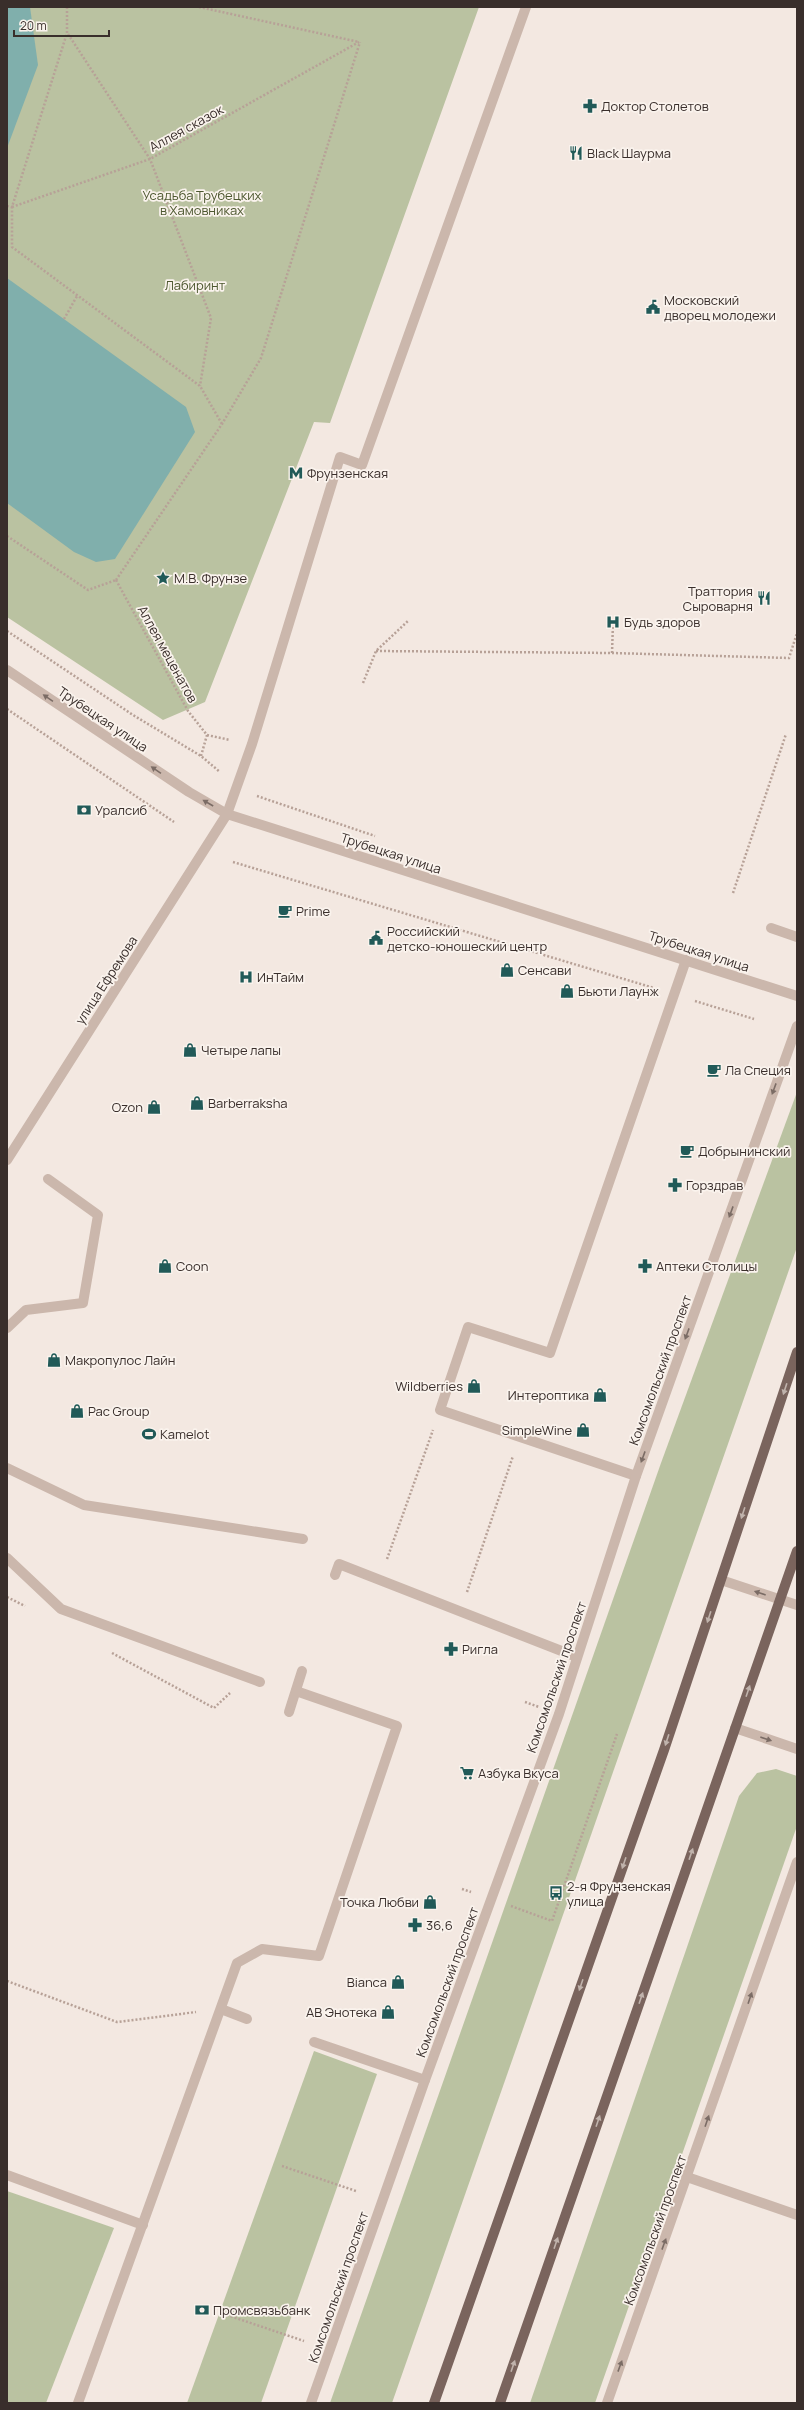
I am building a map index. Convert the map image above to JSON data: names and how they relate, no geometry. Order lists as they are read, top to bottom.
{
  "streets": {
    "street": ["Трубецкая улица", "улица Ефремова", "Комсомольский проспект"],
    "path": ["Аллея сказок", "Аллея меценатов"]
  },
  "crossings": [
    ["Трубецкая улица", "улица Ефремова"]
  ],
  "parks": ["Усадьба Трубецких в Хамовниках", "Лабиринт"],
  "places": {
    "pharmacy": [
      "Доктор Столетов",
      "Горздрав",
      "Аптеки Столицы",
      "Ригла",
      "36,6"
    ],
    "restaurant": ["Black Шаурма", "Траттория Сыроварня"],
    "public building": ["Московский дворец молодежи", "Российский детско-юношеский центр"],
    "metro station": ["Фрунзенская"],
    "place": ["М.В. Фрунзе"],
    "hospital": ["Будь здоров", "ИнТайм"],
    "bank": ["Уралсиб", "Промсвязьбанк"],
    "cafe": ["Prime", "Ла Специя", "Добрынинский"],
    "shop": [
      "Сенсави",
      "Бьюти Лаунж",
      "Четыре лапы",
      "Barberraksha",
      "Ozon",
      "Coon",
      "Макропулос Лайн",
      "Wildberries",
      "Интероптика",
      "Pac Group",
      "SimpleWine",
      "Точка Любви",
      "Bianca",
      "АВ Энотека"
    ],
    "sports": ["Kamelot"],
    "supermarket": ["Азбука Вкуса"],
    "bus stop": ["2-я Фрунзенская улица"]
  },
  "scale_bar": "20 m"
}
